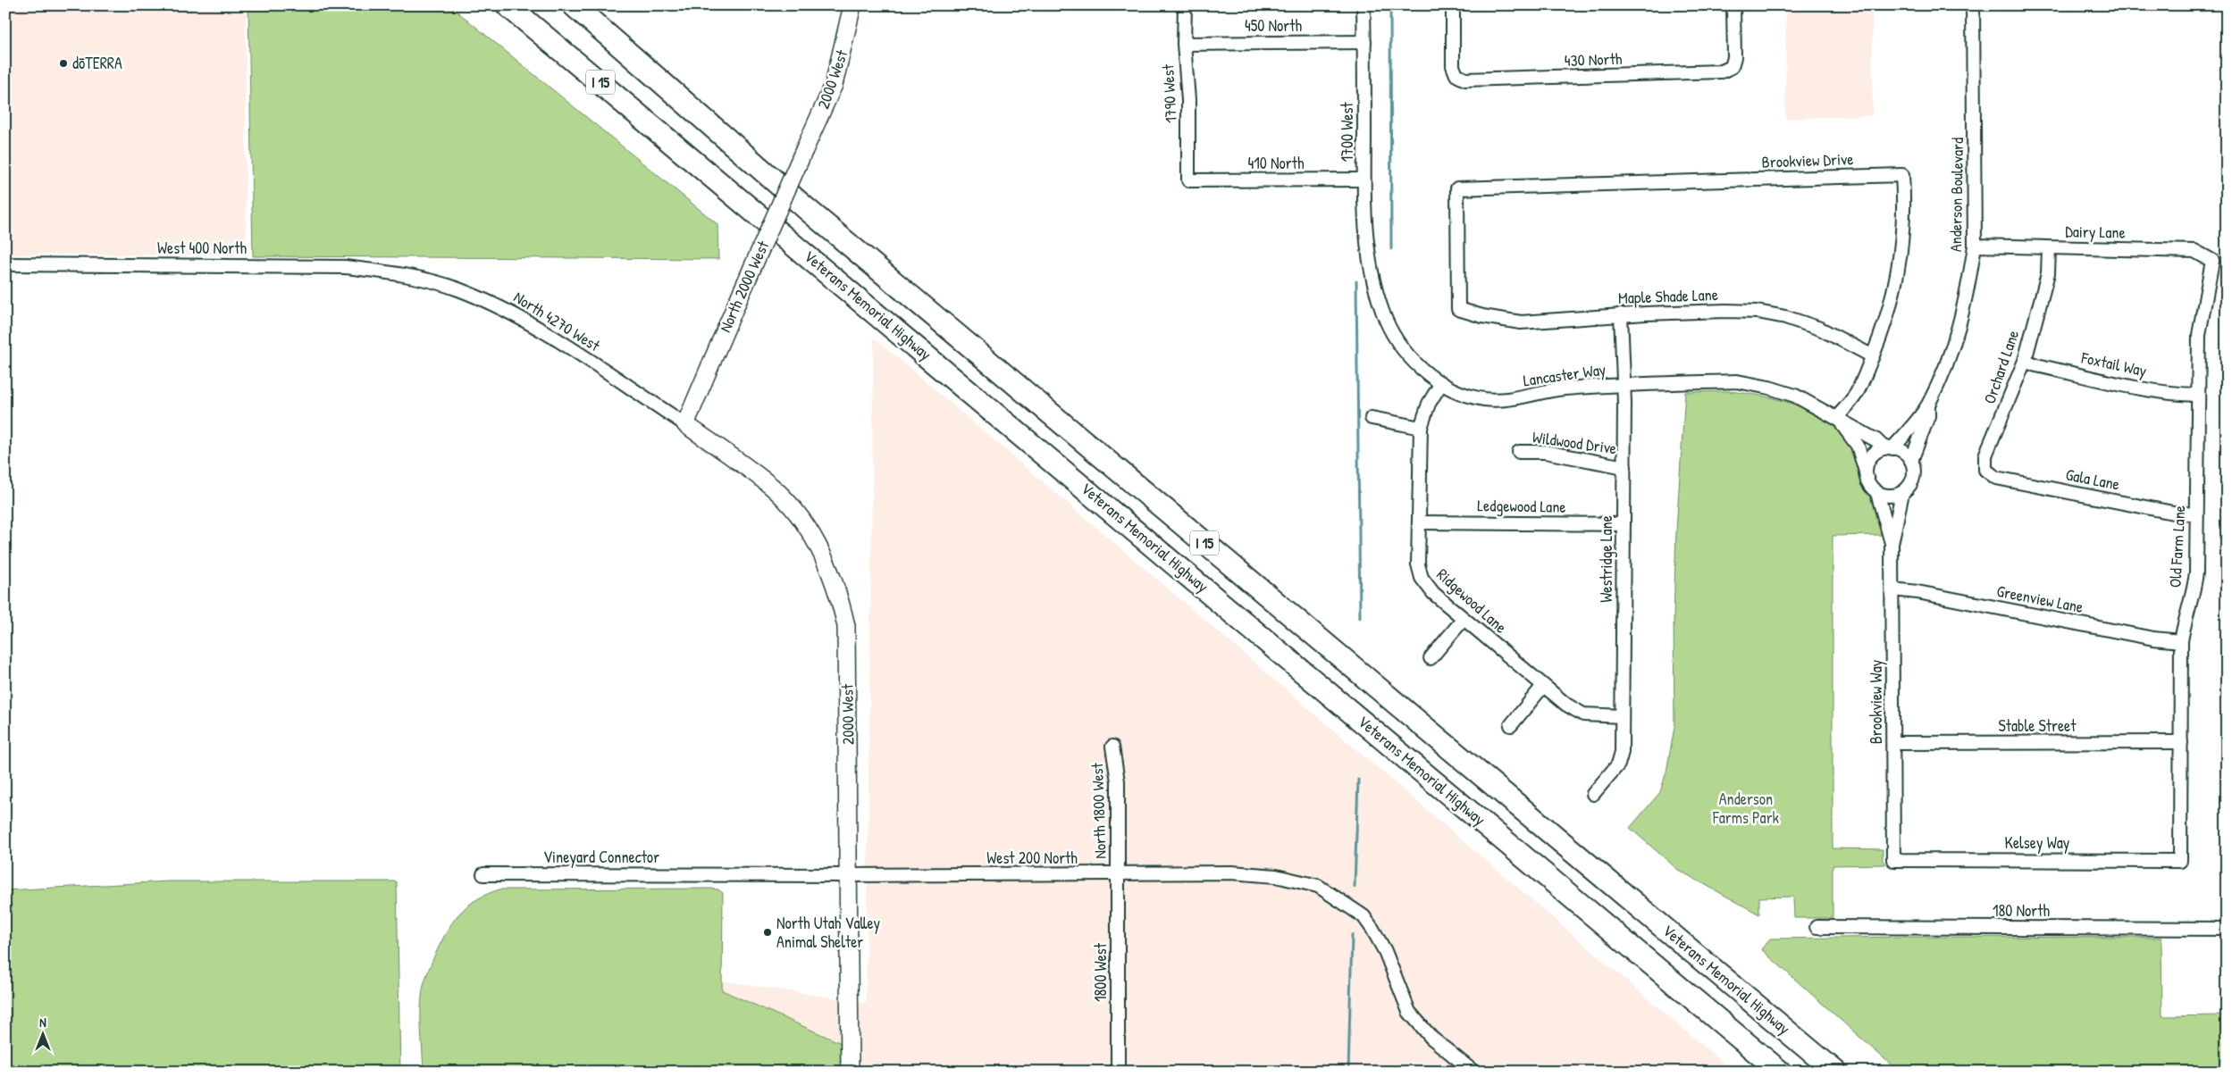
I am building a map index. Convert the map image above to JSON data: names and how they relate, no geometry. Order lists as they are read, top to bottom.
{
  "streets": {
    "highway": ["I 15", "Veterans Memorial Highway"],
    "street": [
      "450 North",
      "430 North",
      "2000 West",
      "1790 West",
      "1700 West",
      "Brookview Drive",
      "410 North",
      "Anderson Boulevard",
      "Dairy Lane",
      "West 400 North",
      "North 2000 West",
      "Maple Shade Lane",
      "North 4270 West",
      "Foxtail Way",
      "Orchard Lane",
      "Lancaster Way",
      "Wildwood Drive",
      "Gala Lane",
      "Ledgewood Lane",
      "Old Farm Lane",
      "Westridge Lane",
      "Greenview Lane",
      "Ridgewood Lane",
      "Brookview Way",
      "Stable Street",
      "North 1800 West",
      "Kelsey Way",
      "Vineyard Connector",
      "West 200 North",
      "180 North",
      "1800 West"
    ]
  },
  "crossings": [
    ["450 North", "1790 West"],
    ["450 North", "1700 West"],
    ["2000 West", "North 2000 West"],
    ["2000 West", "North 4270 West"],
    ["2000 West", "West 200 North"],
    ["1790 West", "410 North"],
    ["1700 West", "410 North"],
    ["1700 West", "Lancaster Way"],
    ["Brookview Drive", "Maple Shade Lane"],
    ["Brookview Drive", "Lancaster Way"],
    ["Anderson Boulevard", "Dairy Lane"],
    ["Anderson Boulevard", "Lancaster Way"],
    ["Anderson Boulevard", "Brookview Way"],
    ["Dairy Lane", "Orchard Lane"],
    ["Dairy Lane", "Old Farm Lane"],
    ["West 400 North", "North 4270 West"],
    ["North 2000 West", "North 4270 West"],
    ["Maple Shade Lane", "Westridge Lane"],
    ["Foxtail Way", "Orchard Lane"],
    ["Foxtail Way", "Old Farm Lane"],
    ["Orchard Lane", "Gala Lane"],
    ["Lancaster Way", "Westridge Lane"],
    ["Lancaster Way", "Ridgewood Lane"],
    ["Lancaster Way", "Brookview Way"],
    ["Wildwood Drive", "Westridge Lane"],
    ["Gala Lane", "Old Farm Lane"],
    ["Ledgewood Lane", "Westridge Lane"],
    ["Ledgewood Lane", "Ridgewood Lane"],
    ["Old Farm Lane", "Greenview Lane"],
    ["Old Farm Lane", "Stable Street"],
    ["Old Farm Lane", "Kelsey Way"],
    ["Westridge Lane", "Ridgewood Lane"],
    ["Greenview Lane", "Brookview Way"],
    ["Brookview Way", "Stable Street"],
    ["Brookview Way", "Kelsey Way"],
    ["North 1800 West", "West 200 North"],
    ["North 1800 West", "1800 West"],
    ["Vineyard Connector", "West 200 North"],
    ["West 200 North", "1800 West"]
  ],
  "parks": ["Anderson Farms Park"],
  "places": ["dōTERRA", "North Utah Valley Animal Shelter"],
  "north": "top"
}
